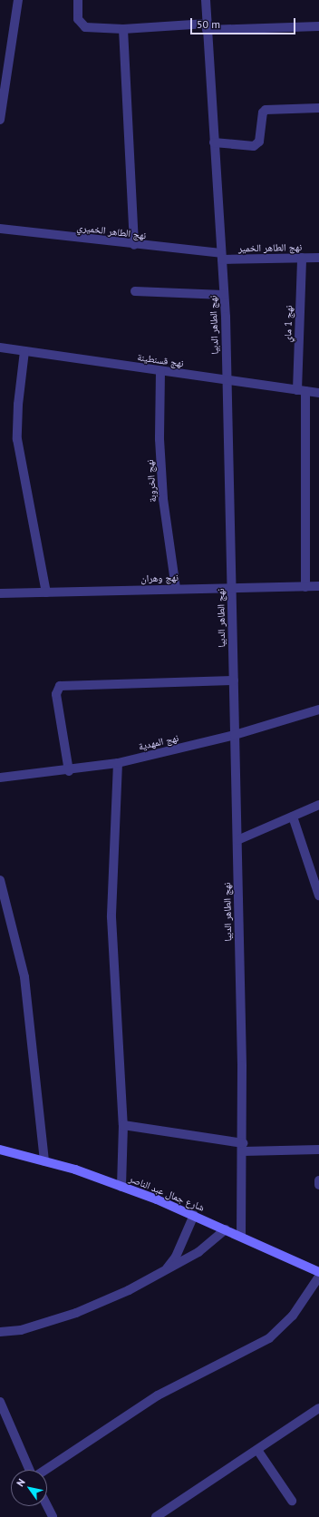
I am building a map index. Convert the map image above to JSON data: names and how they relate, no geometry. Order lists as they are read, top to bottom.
{
  "streets": {
    "main road": ["شارع جمال عبد الناصر"],
    "street": [
      "نهج الطاهر الخميري",
      "نهج الطاهر الخمير",
      "نهج 1 ماي",
      "نهج الطاهر الدبيا",
      "نهج قسنطينة",
      "نهج الخروبة",
      "نهج وهران",
      "نهج المهدية"
    ]
  },
  "crossings": [
    ["نهج الطاهر الخميري", "نهج الطاهر الخمير"],
    ["نهج الطاهر الخميري", "نهج الطاهر الدبيا"],
    ["نهج الطاهر الخمير", "نهج 1 ماي"],
    ["نهج الطاهر الخمير", "نهج الطاهر الدبيا"],
    ["نهج 1 ماي", "نهج قسنطينة"],
    ["نهج 1 ماي", "نهج وهران"],
    ["نهج الطاهر الدبيا", "نهج قسنطينة"],
    ["نهج الطاهر الدبيا", "نهج وهران"],
    ["نهج الطاهر الدبيا", "نهج المهدية"],
    ["نهج الطاهر الدبيا", "شارع جمال عبد الناصر"],
    ["نهج قسنطينة", "نهج الخروبة"],
    ["نهج الخروبة", "نهج وهران"]
  ],
  "scale_bar": "50 m",
  "north": "top left"
}
